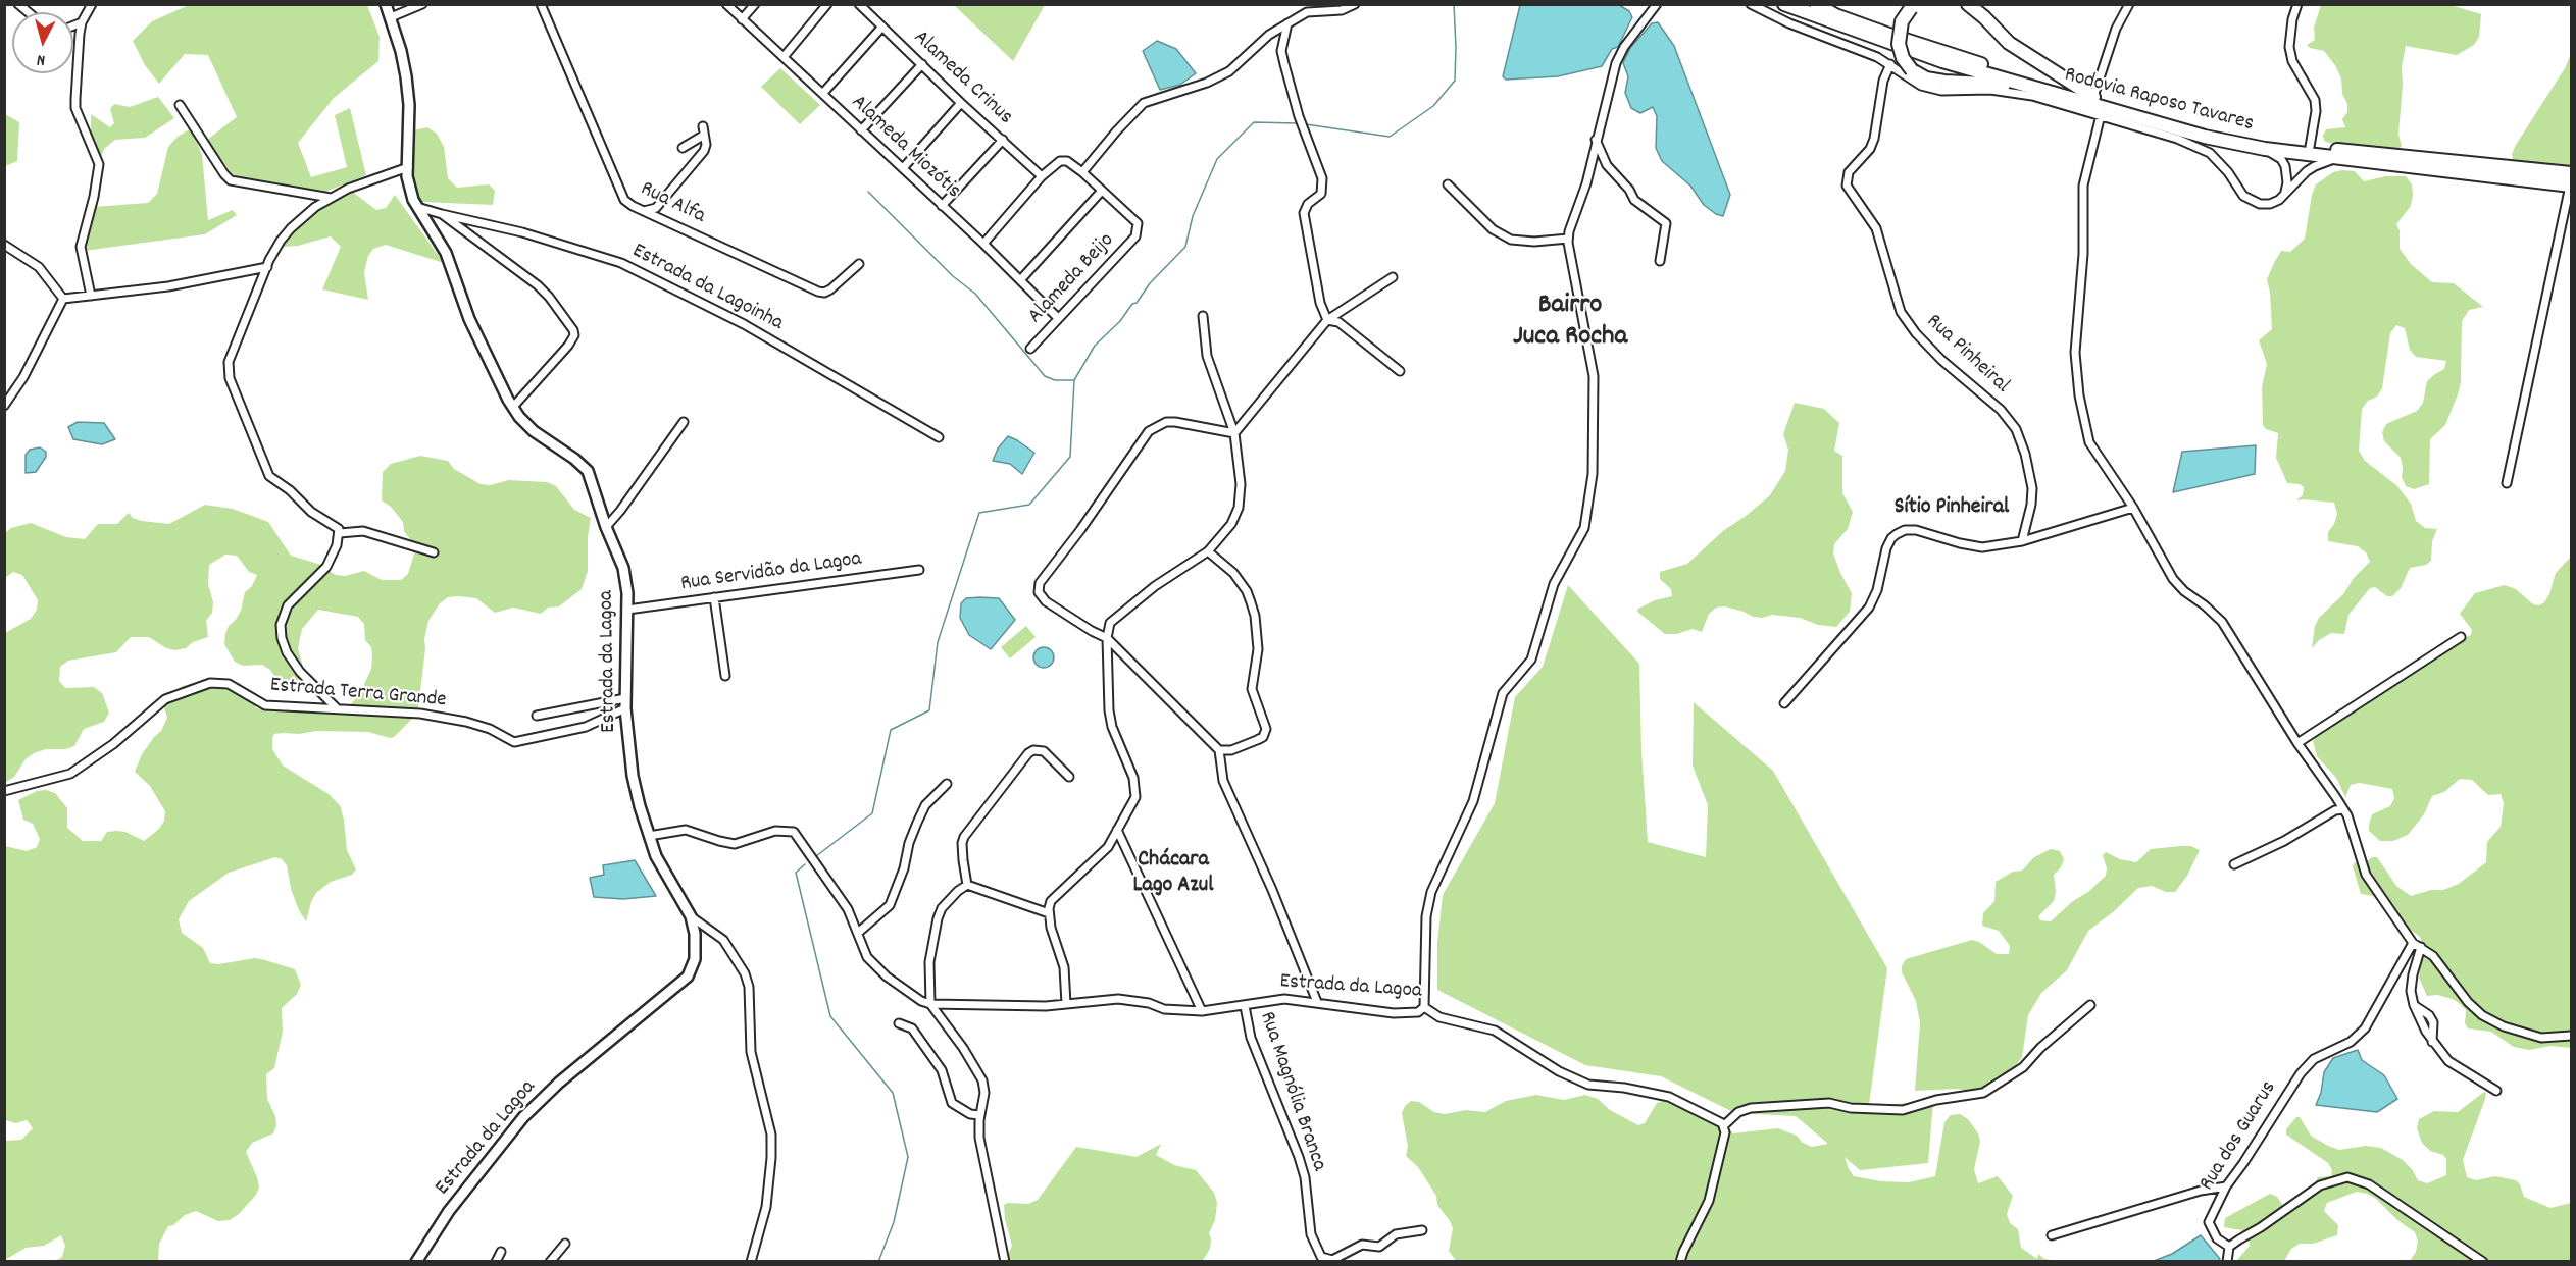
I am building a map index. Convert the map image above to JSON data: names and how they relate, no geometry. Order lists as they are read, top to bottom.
{
  "streets": {
    "highway": ["Rodovia Raposo Tavares"],
    "street": [
      "Alameda Crinus",
      "Alameda Miozótis",
      "Rua Alfa",
      "Alameda Beijo",
      "Estrada da Lagoinha",
      "Rua Pinheiral",
      "Rua Servidão da Lagoa",
      "Estrada da Lagoa",
      "Estrada Terra Grande",
      "Rua Magnólia Branca",
      "Rua dos Guarus"
    ]
  },
  "crossings": [
    ["Alameda Miozótis", "Alameda Beijo"],
    ["Estrada da Lagoinha", "Estrada da Lagoa"],
    ["Rua Servidão da Lagoa", "Estrada da Lagoa"],
    ["Estrada da Lagoa", "Estrada Terra Grande"],
    ["Estrada da Lagoa", "Rua Magnólia Branca"]
  ],
  "districts": ["Bairro Juca Rocha", "Sítio Pinheiral", "Chácara Lago Azul"],
  "north": "bottom"
}
